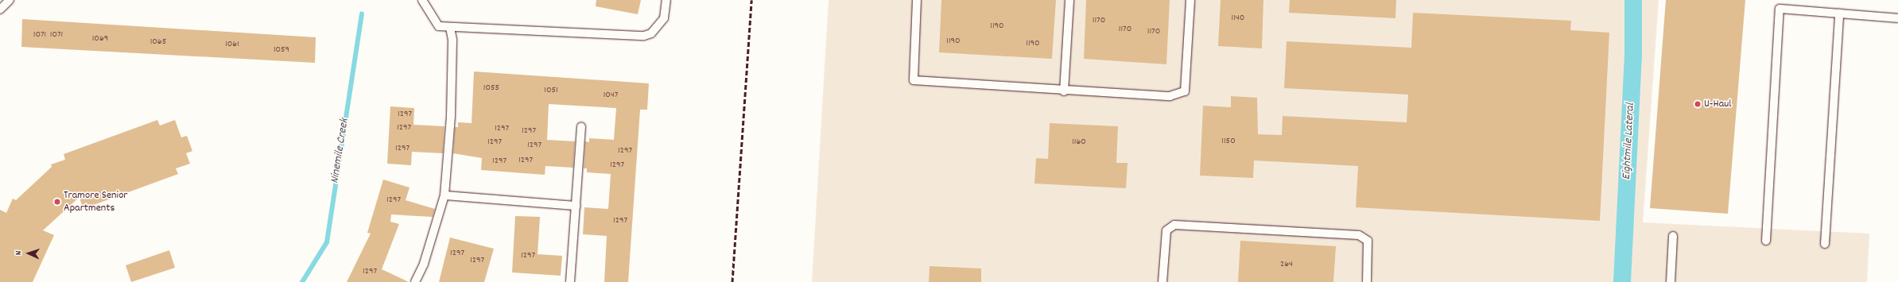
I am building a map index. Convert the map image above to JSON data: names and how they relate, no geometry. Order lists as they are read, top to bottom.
{
  "water": ["Eightmile Lateral", "Ninemile Creek"],
  "places": ["U-Haul", "Tramore Senior Apartments"],
  "house_numbers": [
    "1140",
    "1170",
    "1190",
    "1170",
    "1170",
    "1071",
    "1071",
    "1069",
    "1190",
    "1065",
    "1190",
    "1061",
    "1059",
    "1055",
    "1051",
    "1047",
    "1297",
    "1297",
    "1297",
    "1297",
    "1150",
    "1297",
    "1160",
    "1297",
    "1297",
    "1297",
    "1297",
    "1297",
    "1297",
    "1297",
    "1297",
    "1297",
    "1297",
    "1297",
    "264",
    "1297"
  ],
  "north": "left"
}
